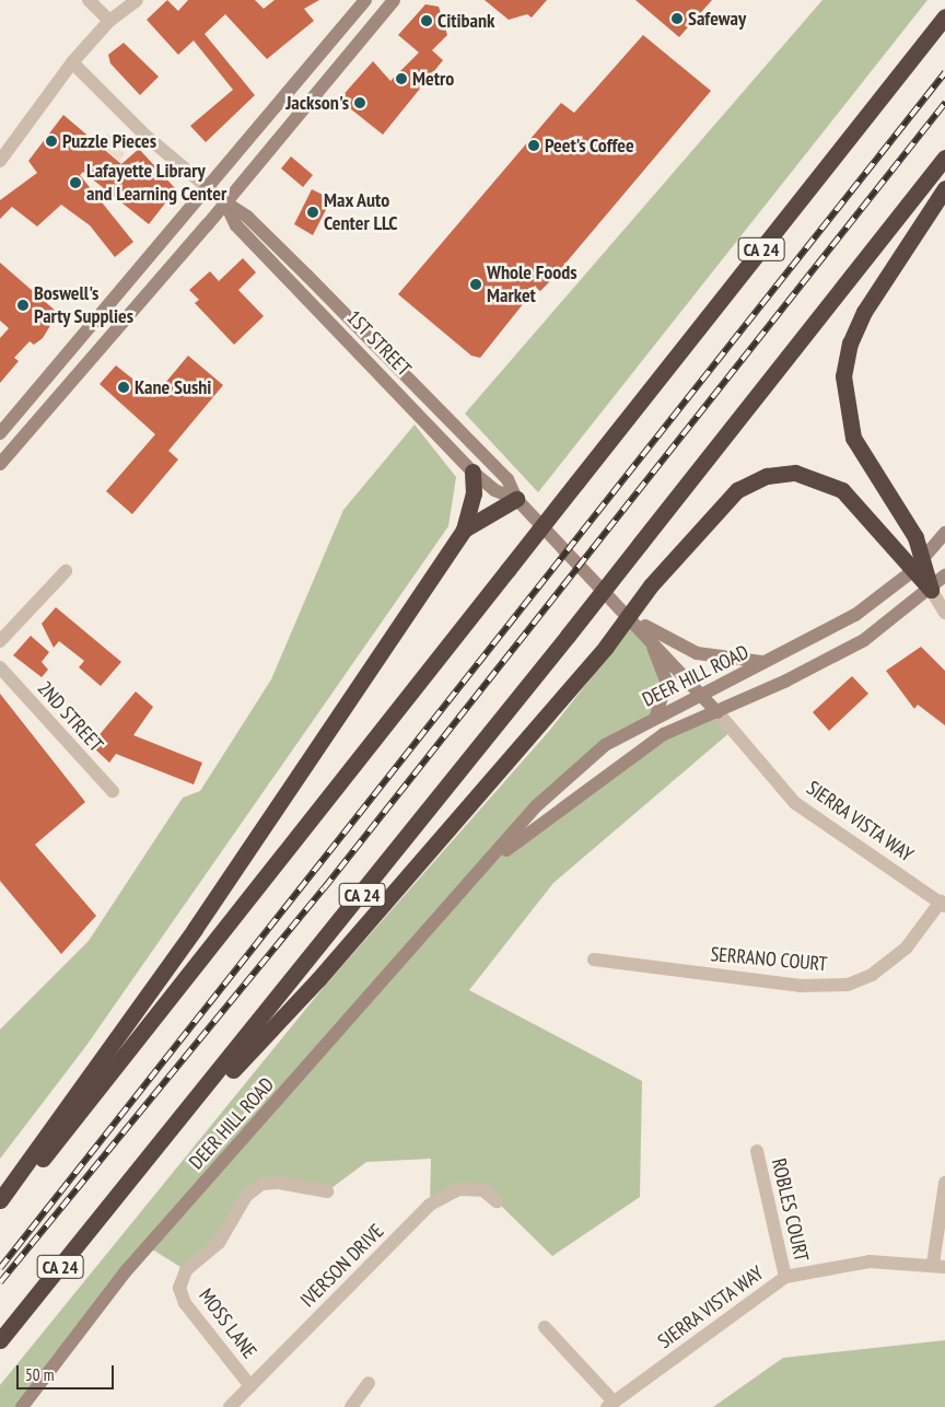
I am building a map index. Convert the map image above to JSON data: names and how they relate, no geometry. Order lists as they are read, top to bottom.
{
  "streets": {
    "highway": ["CA 24"],
    "street": [
      "1ST STREET",
      "DEER HILL ROAD",
      "2ND STREET",
      "SIERRA VISTA WAY",
      "SERRANO COURT",
      "ROBLES COURT",
      "IVERSON DRIVE",
      "MOSS LANE"
    ]
  },
  "crossings": [
    ["1ST STREET", "DEER HILL ROAD"],
    ["1ST STREET", "SIERRA VISTA WAY"],
    ["DEER HILL ROAD", "SIERRA VISTA WAY"],
    ["SIERRA VISTA WAY", "SERRANO COURT"],
    ["SIERRA VISTA WAY", "ROBLES COURT"],
    ["IVERSON DRIVE", "MOSS LANE"]
  ],
  "places": [
    "Safeway",
    "Citibank",
    "Metro",
    "Jackson's",
    "Puzzle Pieces",
    "Peet's Coffee",
    "Lafayette Library and Learning Center",
    "Max Auto Center LLC",
    "Whole Foods Market",
    "Boswell's Party Supplies",
    "Kane Sushi"
  ],
  "scale_bar": "50 m"
}
